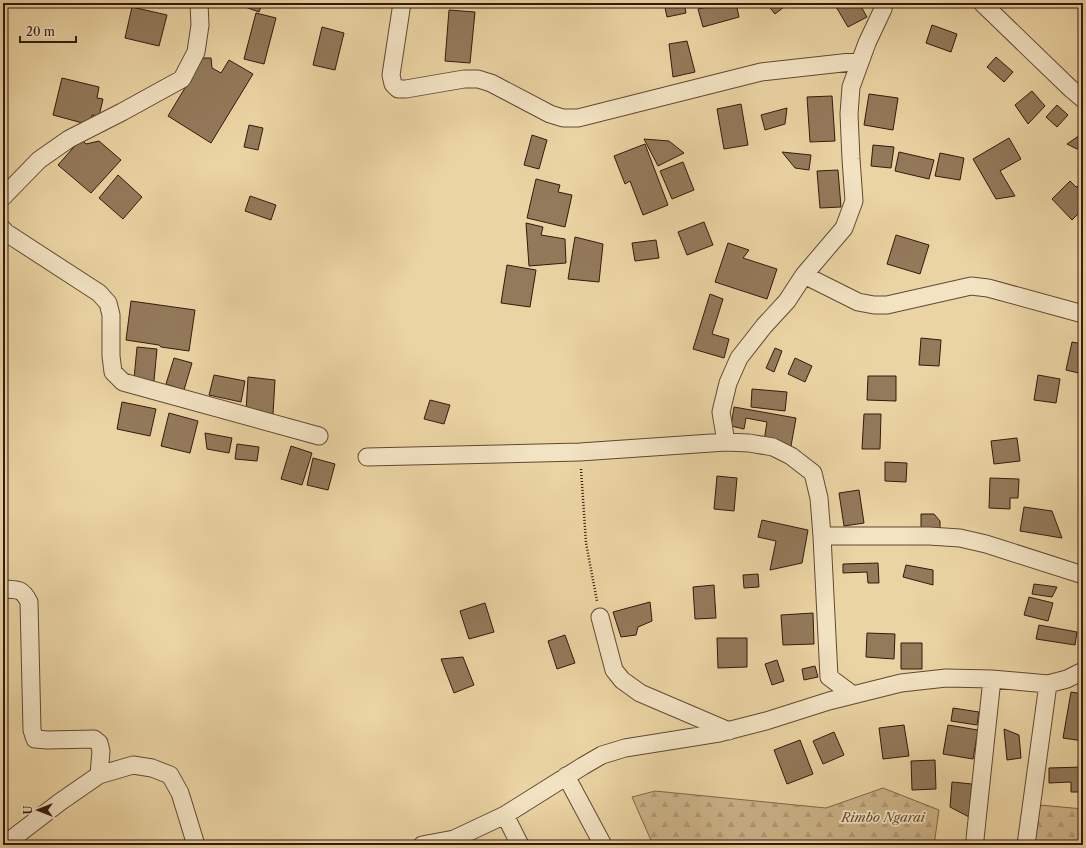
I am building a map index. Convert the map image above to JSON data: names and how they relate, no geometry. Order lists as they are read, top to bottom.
{
  "parks": ["Rimbo Ngarai"],
  "scale_bar": "20 m",
  "north": "left"
}
